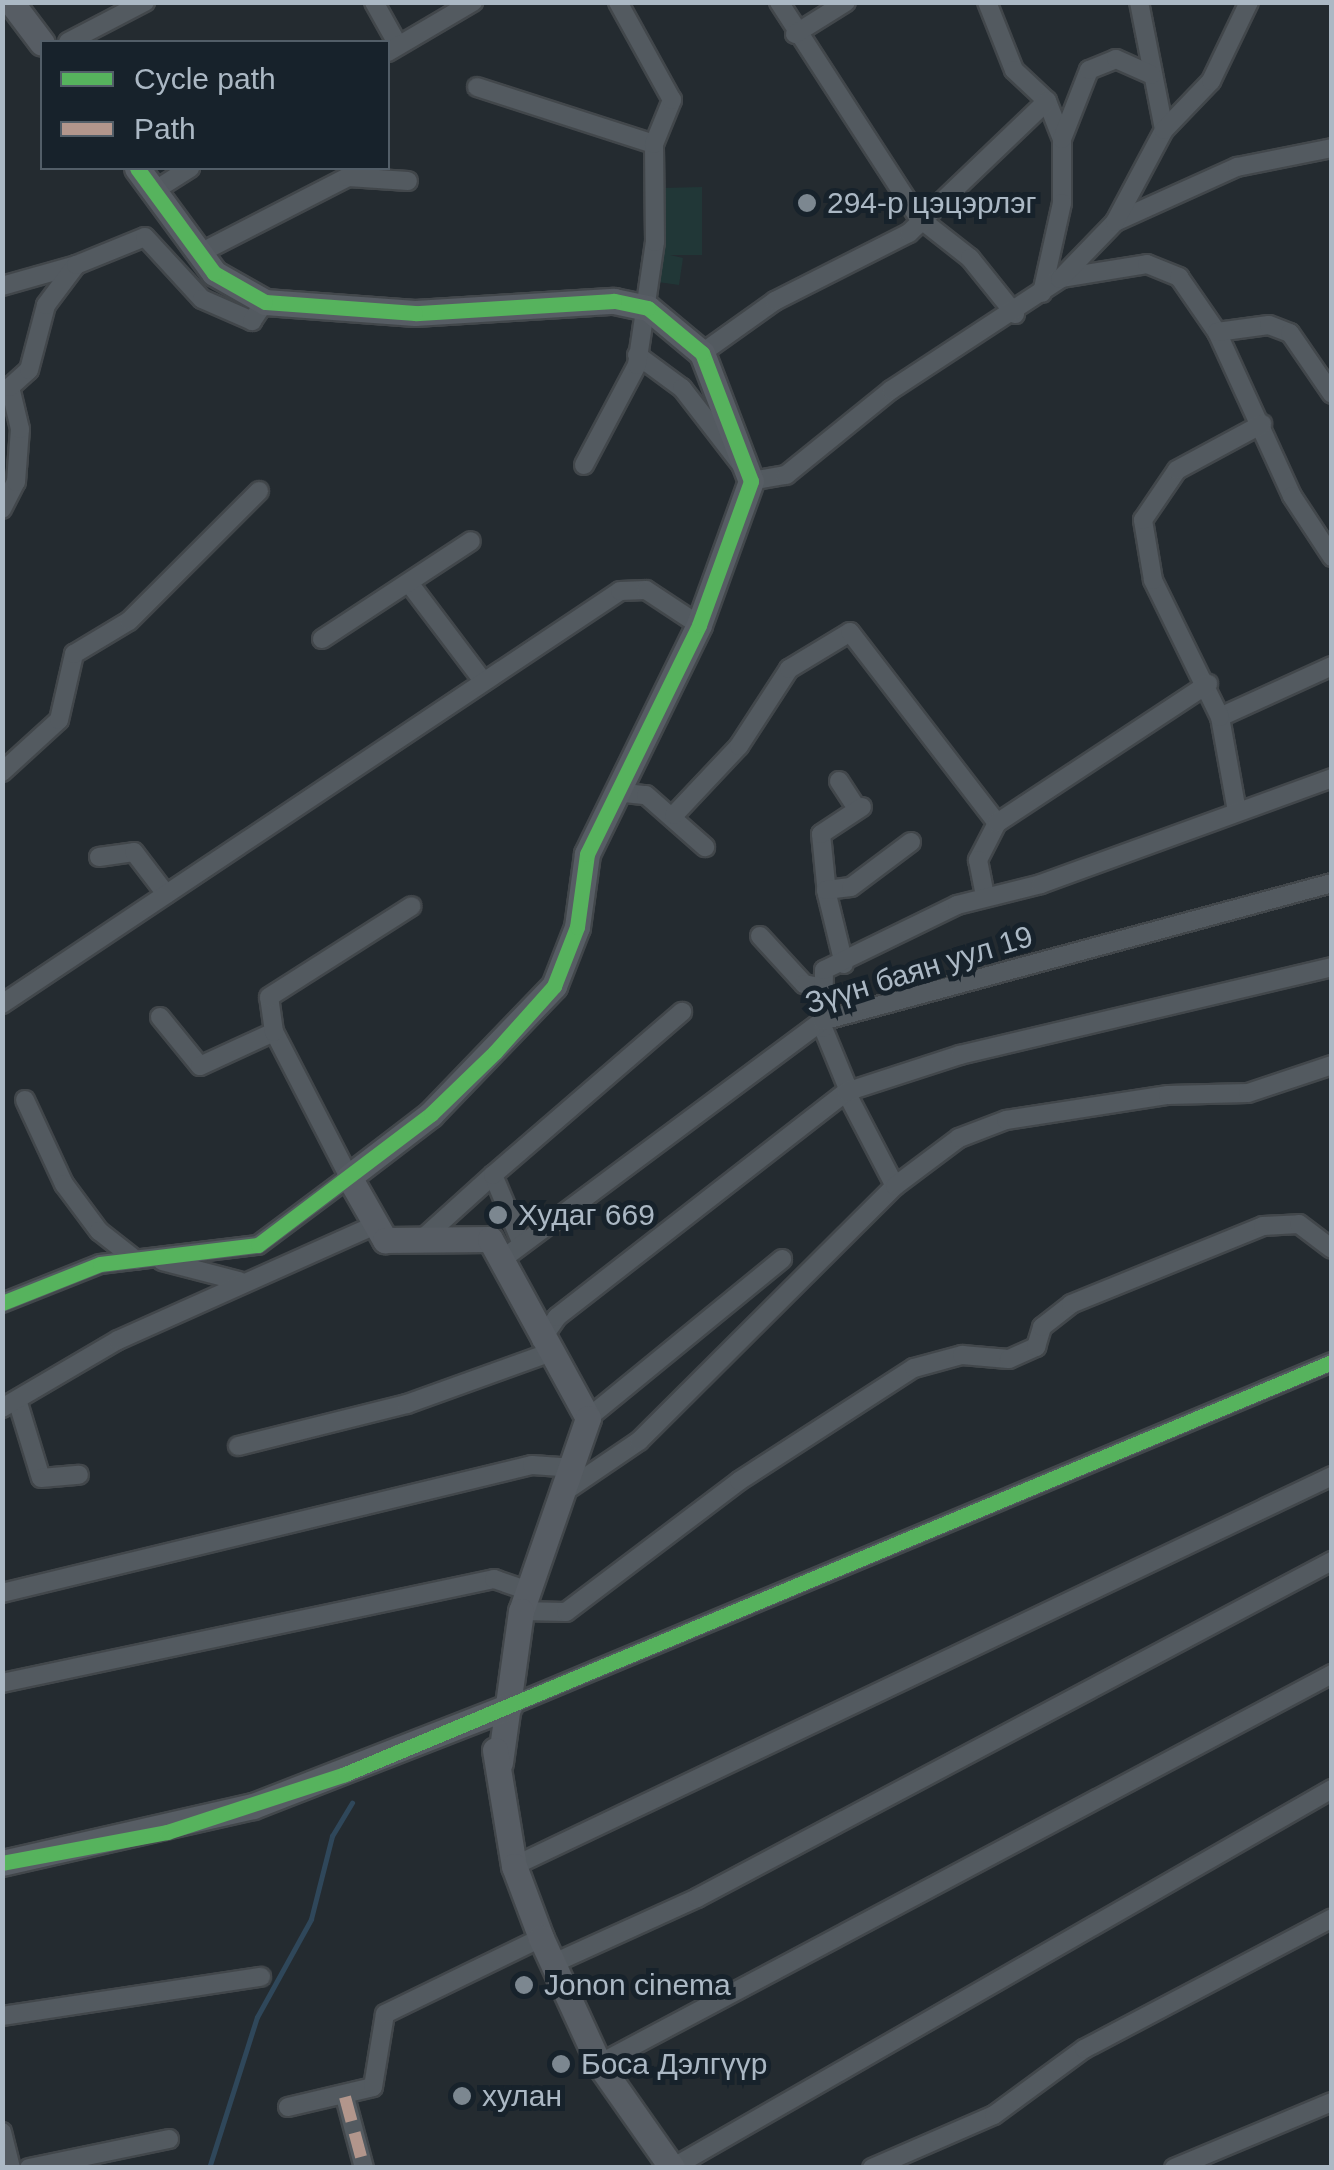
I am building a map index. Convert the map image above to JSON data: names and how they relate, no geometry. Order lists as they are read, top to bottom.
{
  "streets": {
    "street": ["Зүүн баян уул 19"]
  },
  "places": [
    "294-р цэцэрлэг",
    "Худаг 669",
    "Jonon cinema",
    "Боса Дэлгүүр",
    "хулан"
  ],
  "legend": ["Cycle path", "Path"]
}
